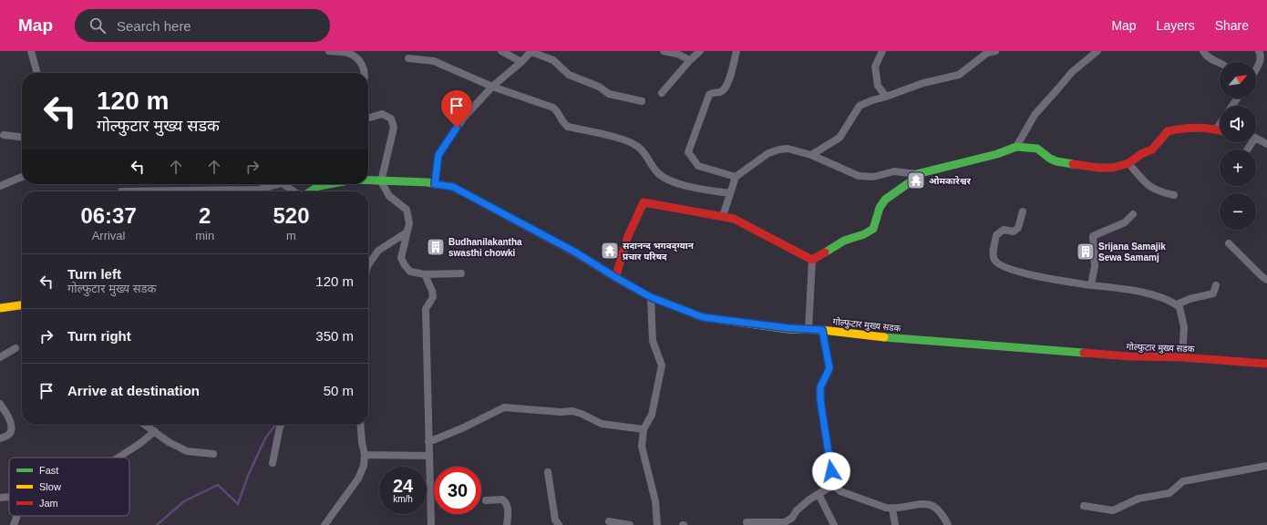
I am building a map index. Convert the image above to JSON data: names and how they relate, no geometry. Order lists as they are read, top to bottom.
{
  "streets": {
    "main road": ["गोल्फुटार मुख्य सडक"]
  },
  "places": {
    "temple": ["ओमकारेश्वर", "सदानन्द भगवद्ग्यान प्रचार परिषद"],
    "building": ["Budhanilakantha swasthi chowki", "Srijana Samajik Sewa Samamj"]
  },
  "legend": ["Fast", "Slow", "Jam"],
  "north": "top right",
  "page": {
    "header": "Map",
    "search": "Search here",
    "nav": ["Map", "Layers", "Share"],
    "map_buttons": ["+", "−"],
    "turn": ["120 m", "गोल्फुटार मुख्य सडक"],
    "eta": [
      "06:37",
      "Arrival",
      "2",
      "min",
      "520",
      "m"
    ],
    "list": [
      {
        "name": "Turn left",
        "note": "गोल्फुटार मुख्य सडक",
        "value": "120 m"
      },
      {
        "name": "Turn right",
        "value": "350 m"
      },
      {
        "name": "Arrive at destination",
        "value": "50 m"
      }
    ],
    "speed": "24 km/h",
    "limit": "30"
  }
}
